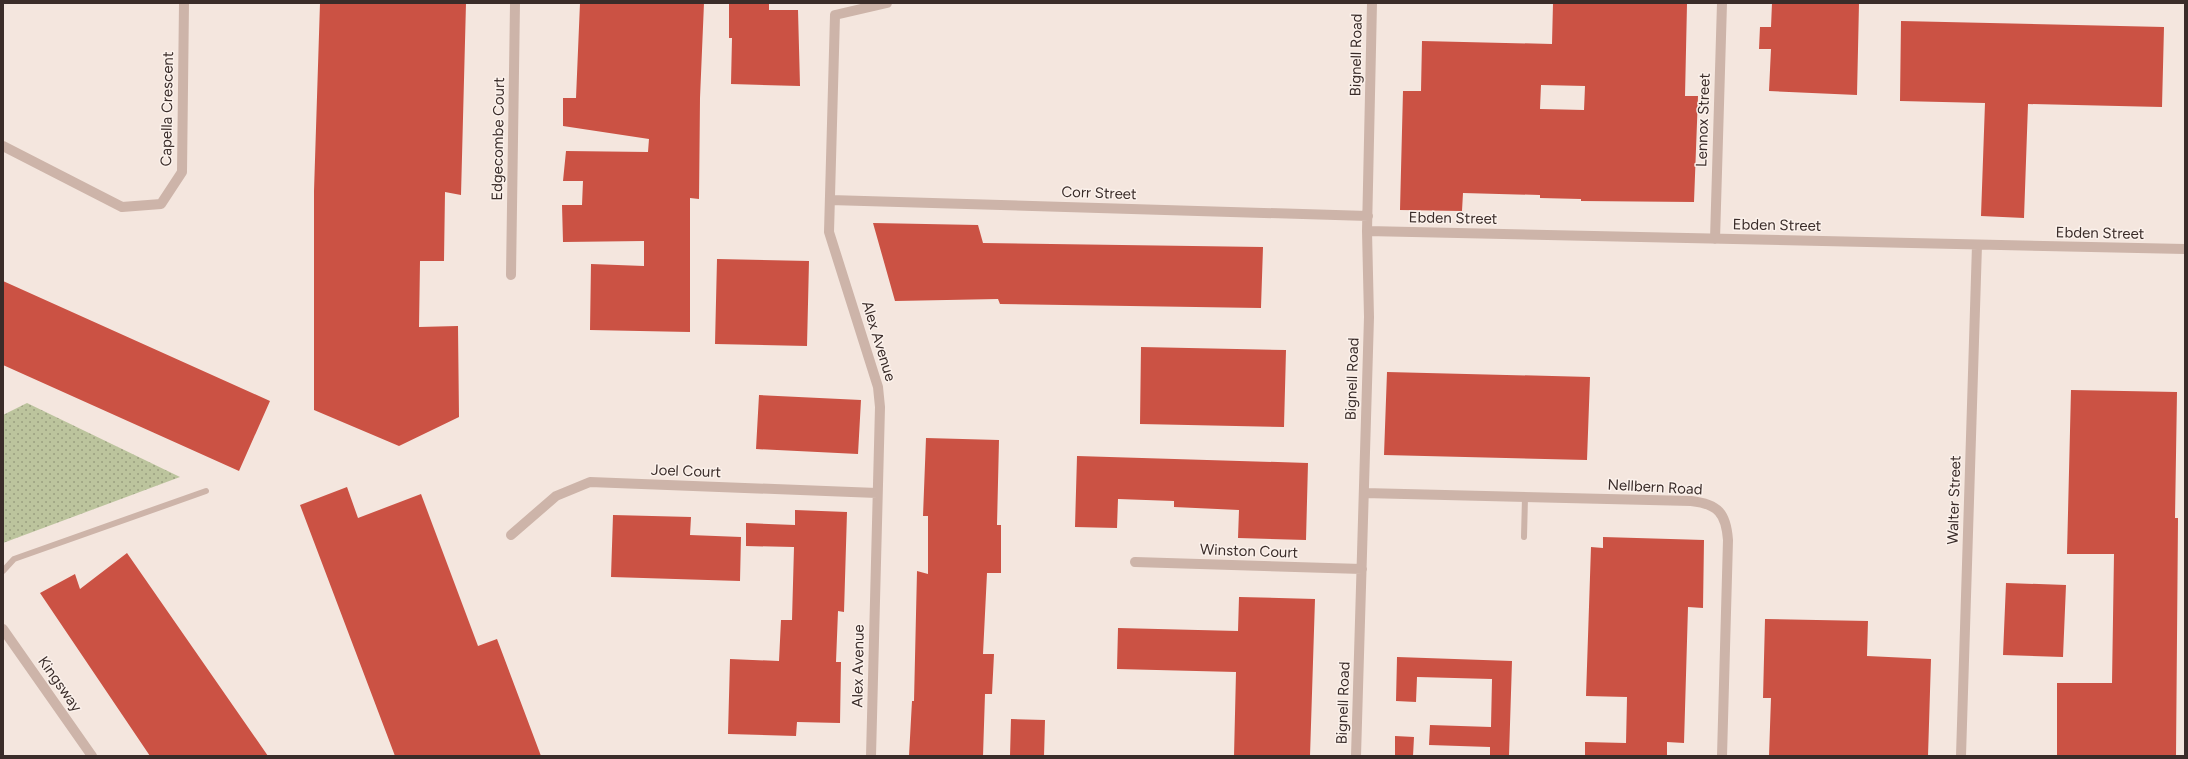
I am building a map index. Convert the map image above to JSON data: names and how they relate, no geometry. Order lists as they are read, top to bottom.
{
  "streets": {
    "street": [
      "Bignell Road",
      "Capella Crescent",
      "Lennox Street",
      "Edgecombe Court",
      "Corr Street",
      "Ebden Street",
      "Alex Avenue",
      "Joel Court",
      "Nellbern Road",
      "Walter Street",
      "Winston Court",
      "Kingsway"
    ]
  },
  "crossings": [
    ["Bignell Road", "Corr Street"],
    ["Bignell Road", "Ebden Street"],
    ["Bignell Road", "Nellbern Road"],
    ["Bignell Road", "Winston Court"],
    ["Lennox Street", "Ebden Street"],
    ["Corr Street", "Alex Avenue"],
    ["Ebden Street", "Walter Street"],
    ["Alex Avenue", "Joel Court"]
  ]
}
